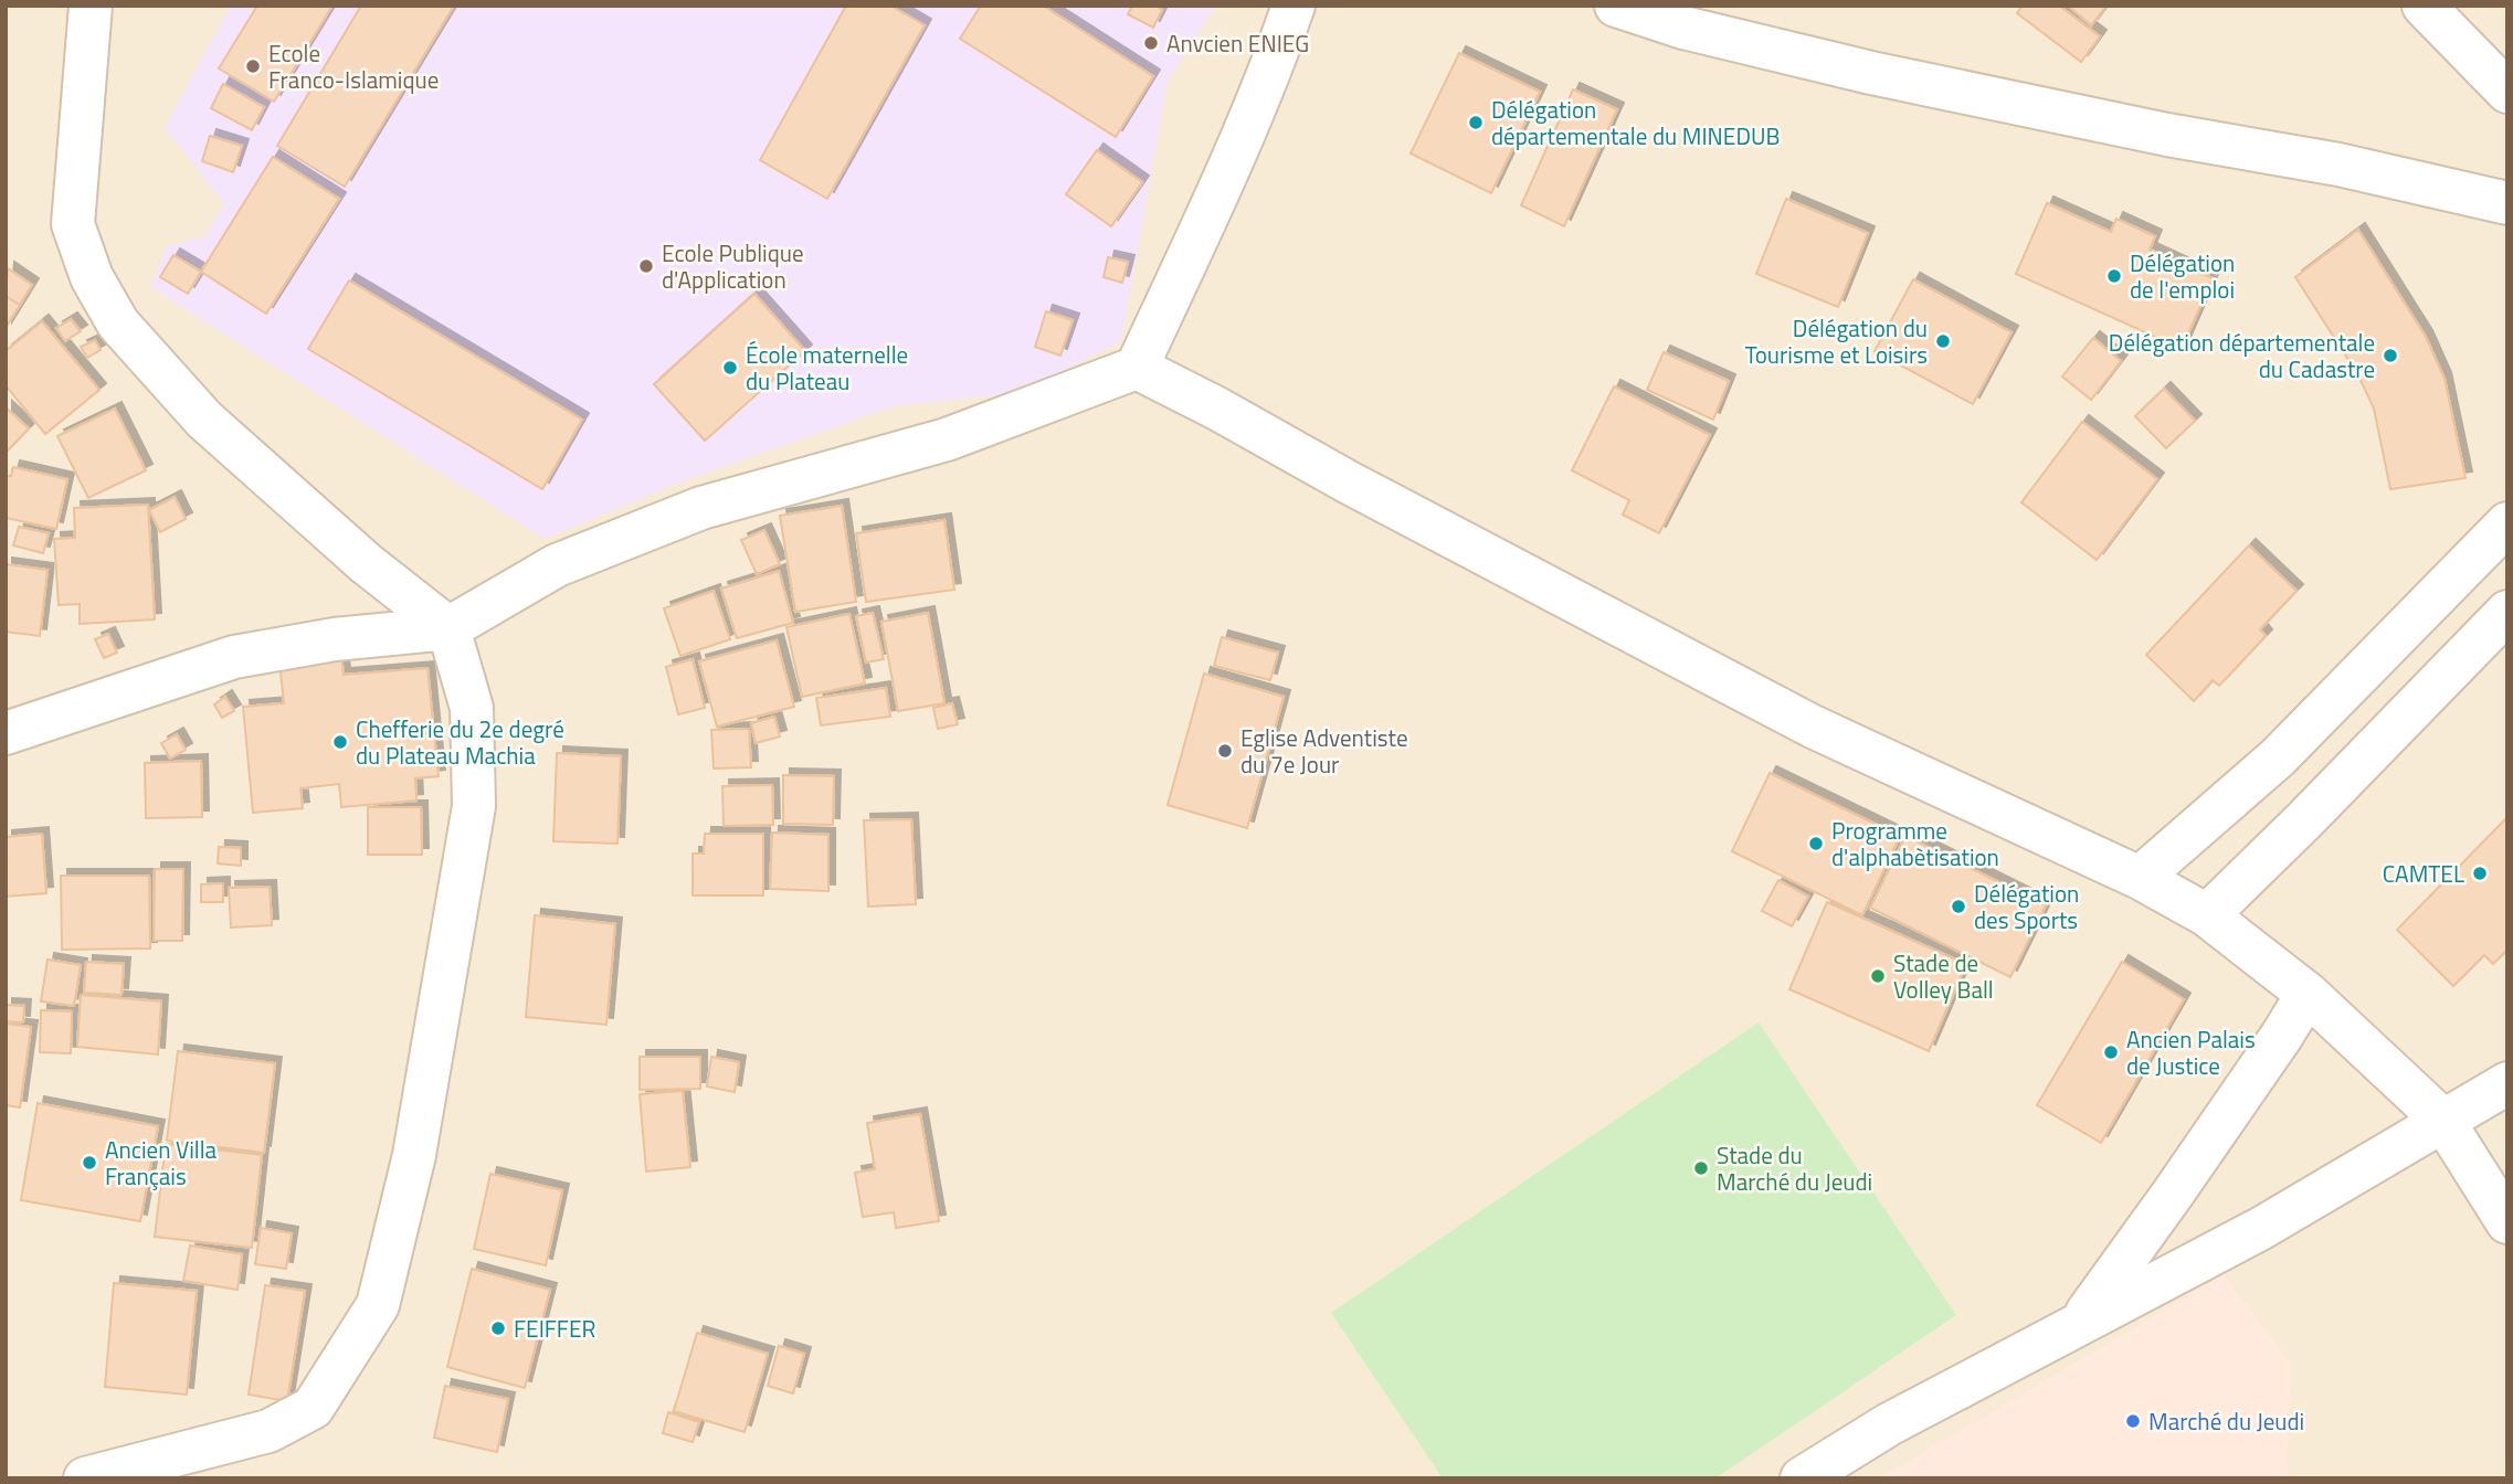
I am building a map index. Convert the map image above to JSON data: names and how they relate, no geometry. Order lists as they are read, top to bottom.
{
  "places": [
    "Anvcien ENIEG",
    "Ecole Franco-Islamique",
    "Délégation départementale du MINEDUB",
    "Ecole Publique d'Application",
    "Délégation de l'emploi",
    "Délégation du Tourisme et Loisirs",
    "Délégation départementale du Cadastre",
    "École maternelle du Plateau",
    "Chefferie du 2e degré du Plateau Machia",
    "Eglise Adventiste du 7e Jour",
    "Programme d'alphabètisation",
    "CAMTEL",
    "Délégation des Sports",
    "Stade de Volley Ball",
    "Ancien Palais de Justice",
    "Ancien Villa Français",
    "Stade du Marché du Jeudi",
    "FEIFFER",
    "Marché du Jeudi"
  ]
}
